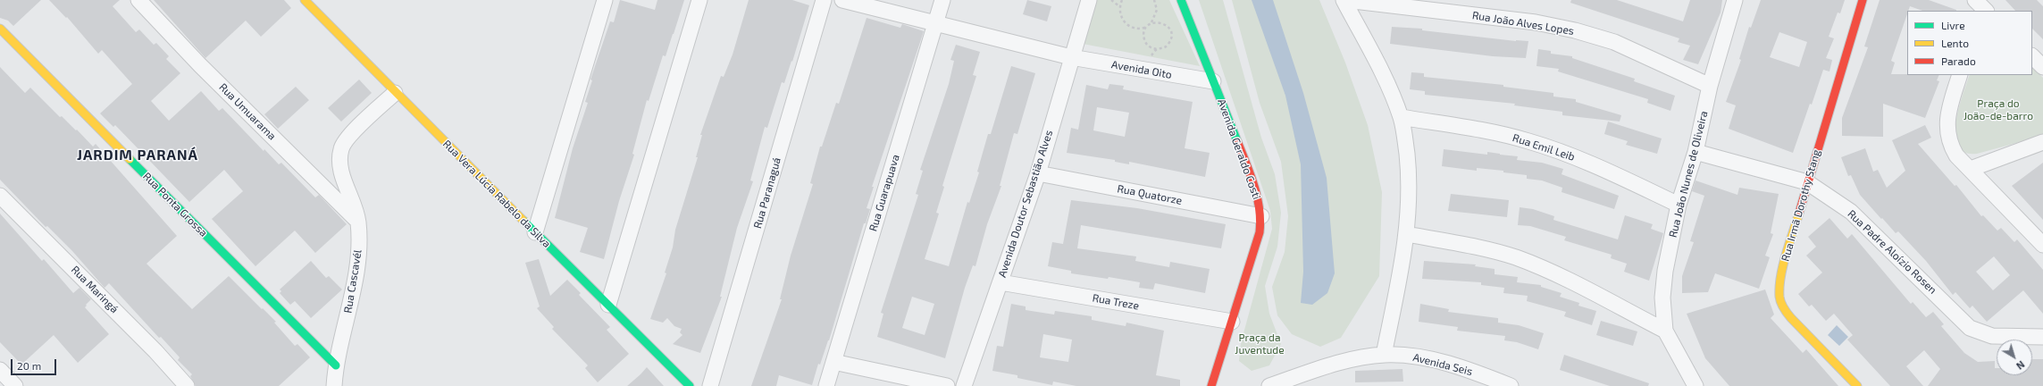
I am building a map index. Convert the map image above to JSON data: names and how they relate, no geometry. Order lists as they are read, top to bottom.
{
  "streets": {
    "street": [
      "Rua João Alves Lopes",
      "Avenida Oito",
      "Rua Umuarama",
      "Rua Emil Leib",
      "Avenida Geraldo Costi",
      "Rua João Nunes de Oliveira",
      "Rua Paranaguá",
      "Rua Guarapuava",
      "Rua Vera Lúcia Rabelo da Silva",
      "Rua Quatorze",
      "Avenida Doutor Sebastião Alves",
      "Rua Ponta Grossa",
      "Rua Irmã Dorothy Stang",
      "Rua Padre Aloízio Rosen",
      "Rua Cascavél",
      "Rua Maringá",
      "Rua Treze",
      "Avenida Seis"
    ]
  },
  "crossings": [
    ["Rua João Alves Lopes", "Rua João Nunes de Oliveira"],
    ["Avenida Oito", "Avenida Geraldo Costi"],
    ["Avenida Oito", "Rua Guarapuava"],
    ["Avenida Oito", "Avenida Doutor Sebastião Alves"],
    ["Rua Umuarama", "Rua Cascavél"],
    ["Rua Emil Leib", "Rua João Nunes de Oliveira"],
    ["Avenida Geraldo Costi", "Rua Quatorze"],
    ["Avenida Geraldo Costi", "Rua Treze"],
    ["Rua João Nunes de Oliveira", "Rua Padre Aloízio Rosen"],
    ["Rua Vera Lúcia Rabelo da Silva", "Rua Cascavél"],
    ["Rua Quatorze", "Avenida Doutor Sebastião Alves"],
    ["Avenida Doutor Sebastião Alves", "Rua Treze"],
    ["Rua Ponta Grossa", "Rua Cascavél"],
    ["Rua Irmã Dorothy Stang", "Rua Padre Aloízio Rosen"]
  ],
  "districts": ["JARDIM PARANÁ"],
  "parks": ["Praça do João-de-barro", "Praça da Juventude"],
  "legend": ["Livre", "Lento", "Parado"],
  "scale_bar": "20 m",
  "north": "bottom right"
}
